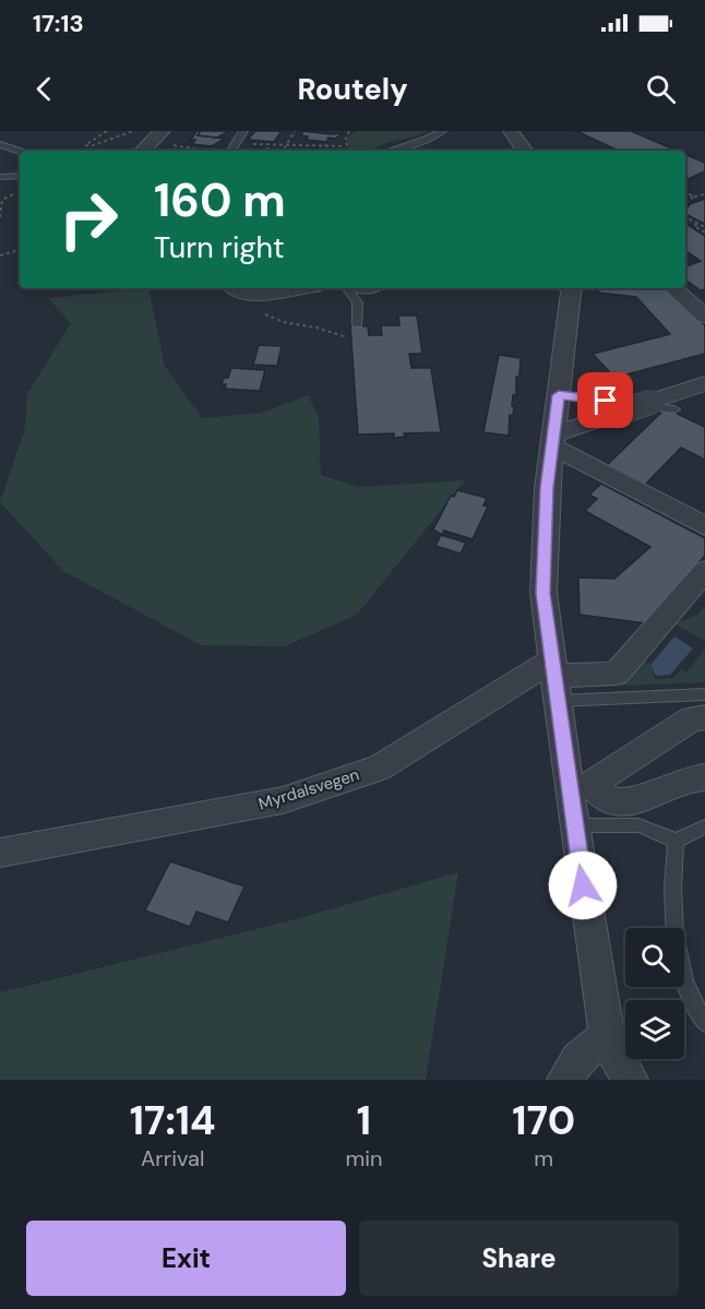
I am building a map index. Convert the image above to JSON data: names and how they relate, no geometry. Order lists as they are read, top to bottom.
{
  "streets": {
    "street": ["Myrdalsvegen"]
  },
  "page": {
    "status": "17:13",
    "header": "Routely",
    "turn": ["160 m", "Turn right"],
    "eta": [
      "17:14",
      "Arrival",
      "1",
      "min",
      "170",
      "m"
    ],
    "buttons": ["Exit", "Share"]
  }
}
